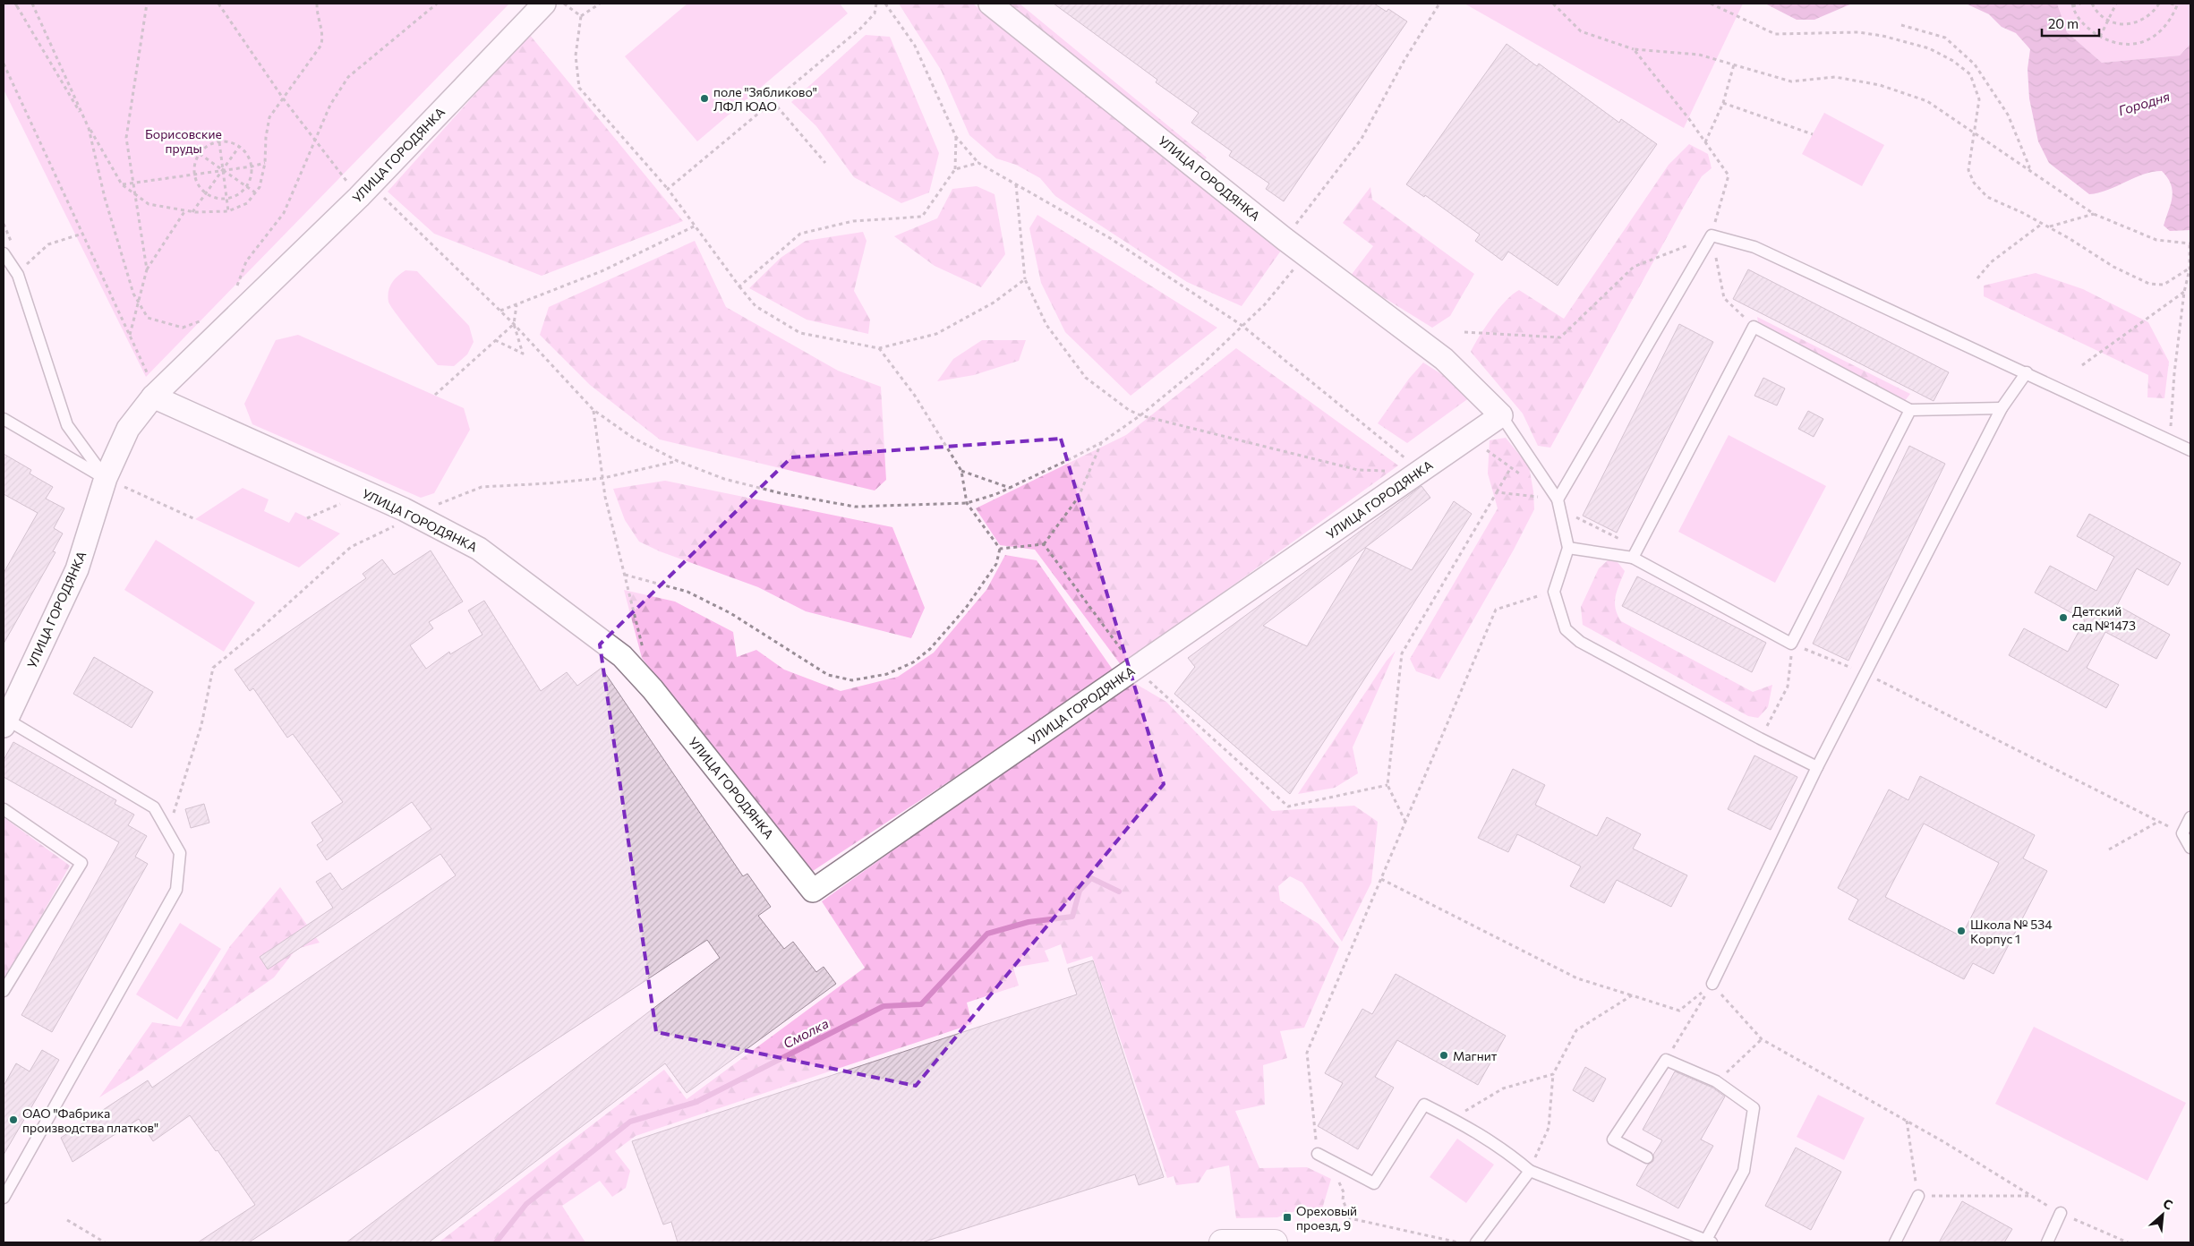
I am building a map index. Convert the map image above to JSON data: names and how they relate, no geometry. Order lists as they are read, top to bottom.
{
  "streets": {
    "street": ["УЛИЦА ГОРОДЯНКА"]
  },
  "water": ["Городня", "Смолка"],
  "parks": ["Борисовские пруды"],
  "places": {
    "other": [
      "поле \"Зябликово\" ЛФЛ ЮАО",
      "Детский сад №1473",
      "Школа № 534 Корпус 1",
      "Магнит",
      "ОАО \"Фабрика производства платков\""
    ],
    "transit": ["Ореховый проезд, 9"]
  },
  "scale_bar": "20 m",
  "north": "top right"
}
